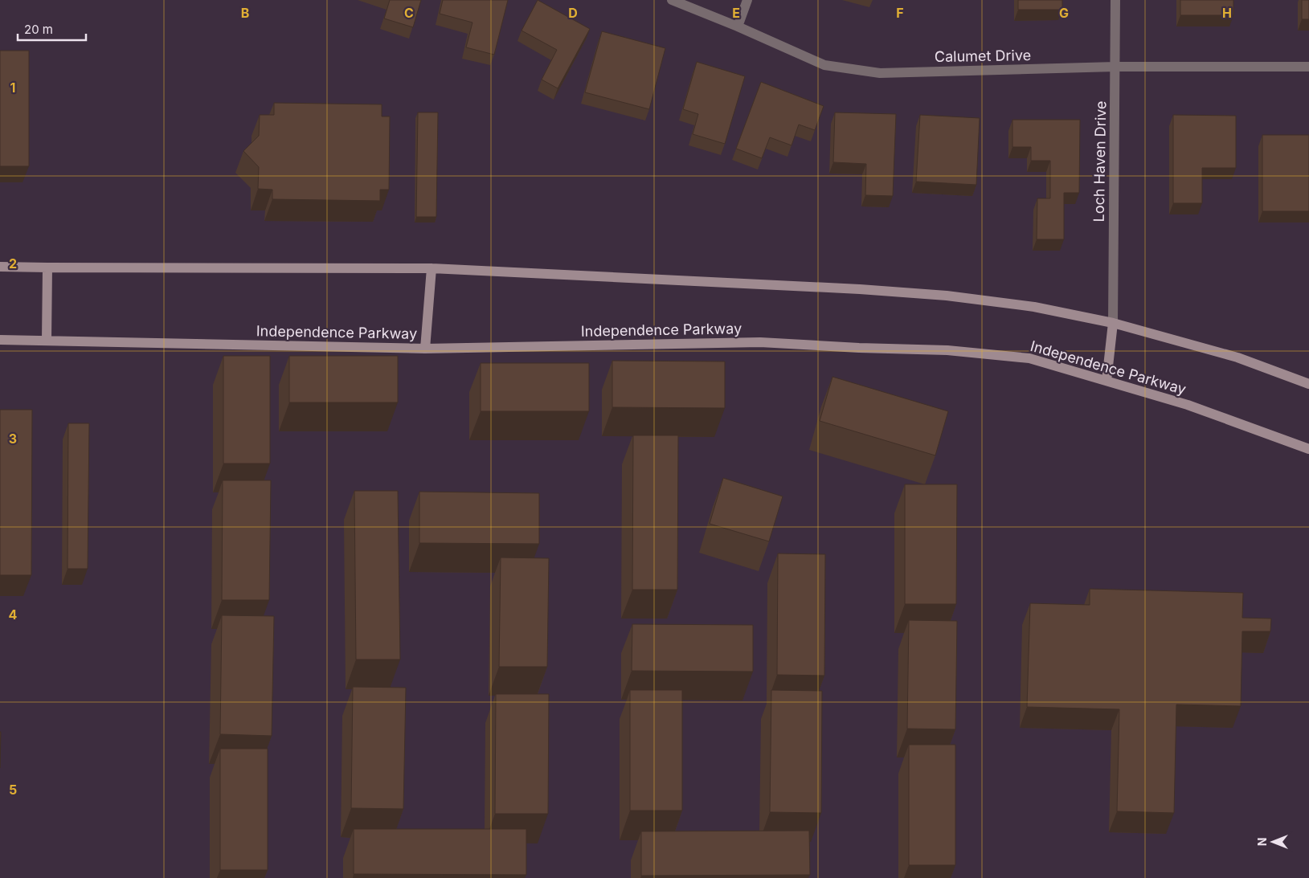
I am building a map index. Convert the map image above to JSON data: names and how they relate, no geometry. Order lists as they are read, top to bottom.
{
  "streets": {
    "main road": ["Independence Parkway"],
    "street": ["Calumet Drive", "Loch Haven Drive"]
  },
  "crossings": [
    ["Calumet Drive", "Loch Haven Drive"]
  ],
  "scale_bar": "20 m",
  "north": "left",
  "grid": {
    "columns": [
      "B",
      "C",
      "D",
      "E",
      "F",
      "G",
      "H"
    ],
    "rows": [
      "1",
      "2",
      "3",
      "4",
      "5"
    ]
  }
}
